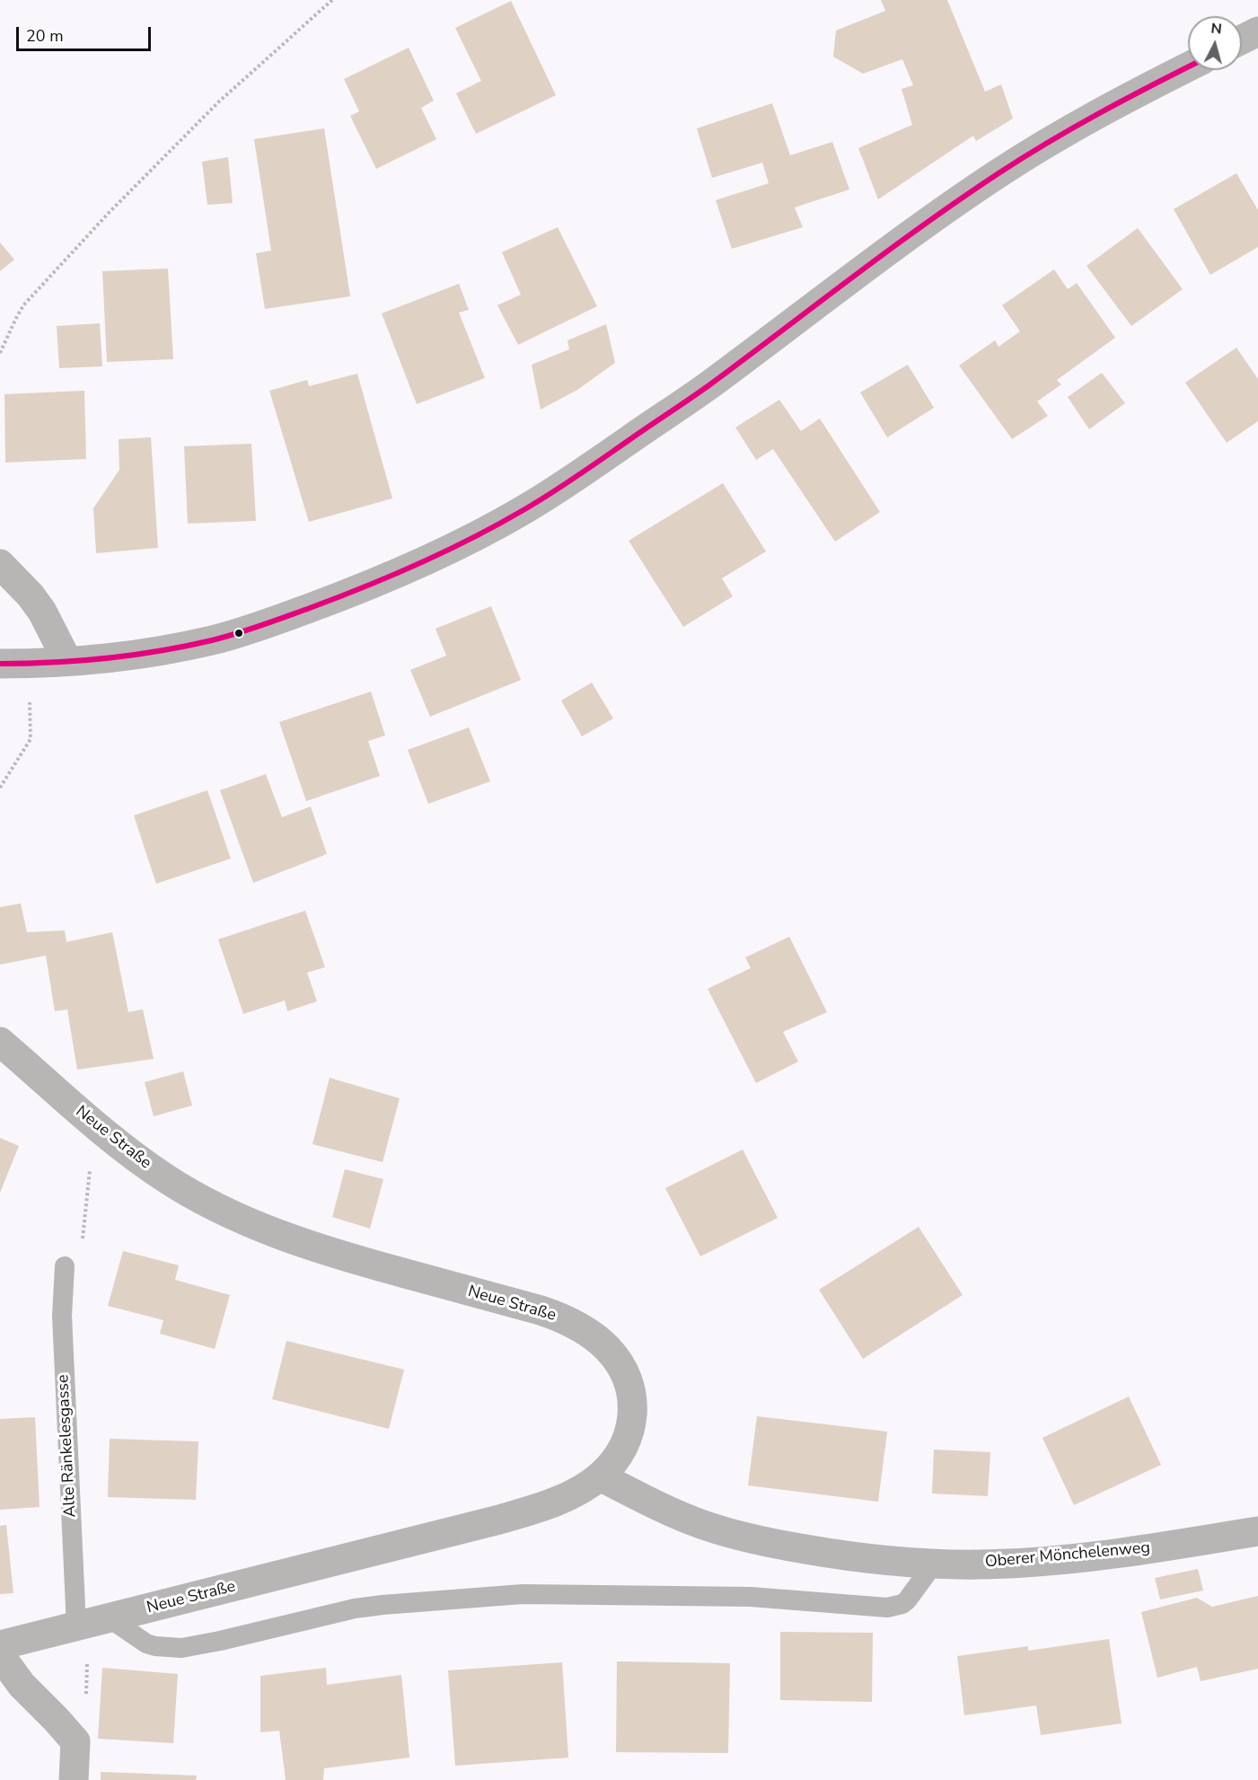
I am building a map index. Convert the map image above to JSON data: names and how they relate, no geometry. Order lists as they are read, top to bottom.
{
  "streets": {
    "street": ["Neue Straße", "Oberer Mönchelenweg"],
    "lane": ["Alte Ränkelesgasse"]
  },
  "crossings": [
    ["Neue Straße", "Alte Ränkelesgasse"],
    ["Neue Straße", "Oberer Mönchelenweg"]
  ],
  "scale_bar": "20 m",
  "north": "top"
}
